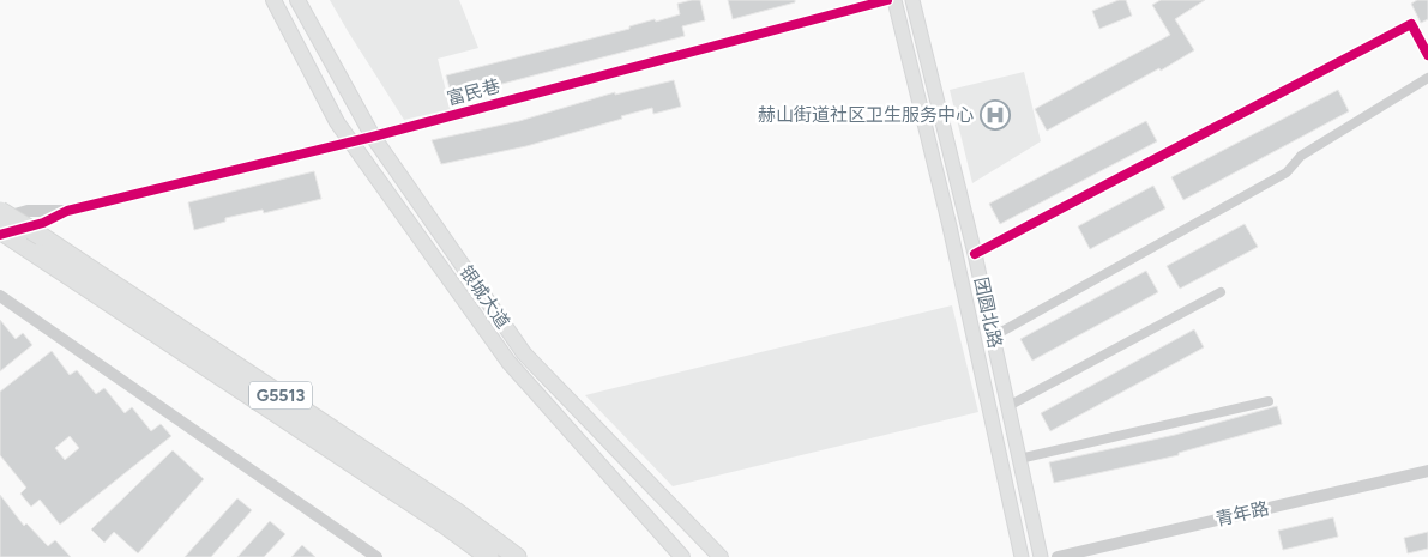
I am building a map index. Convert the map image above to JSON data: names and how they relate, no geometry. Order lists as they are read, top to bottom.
{
  "streets": {
    "highway": ["G5513"],
    "main road": ["银城大道", "团圆北路"],
    "street": ["富民巷", "青年路"]
  },
  "crossings": [
    ["富民巷", "银城大道"]
  ],
  "places": {
    "hospital": ["赫山街道社区卫生服务中心"]
  }
}
